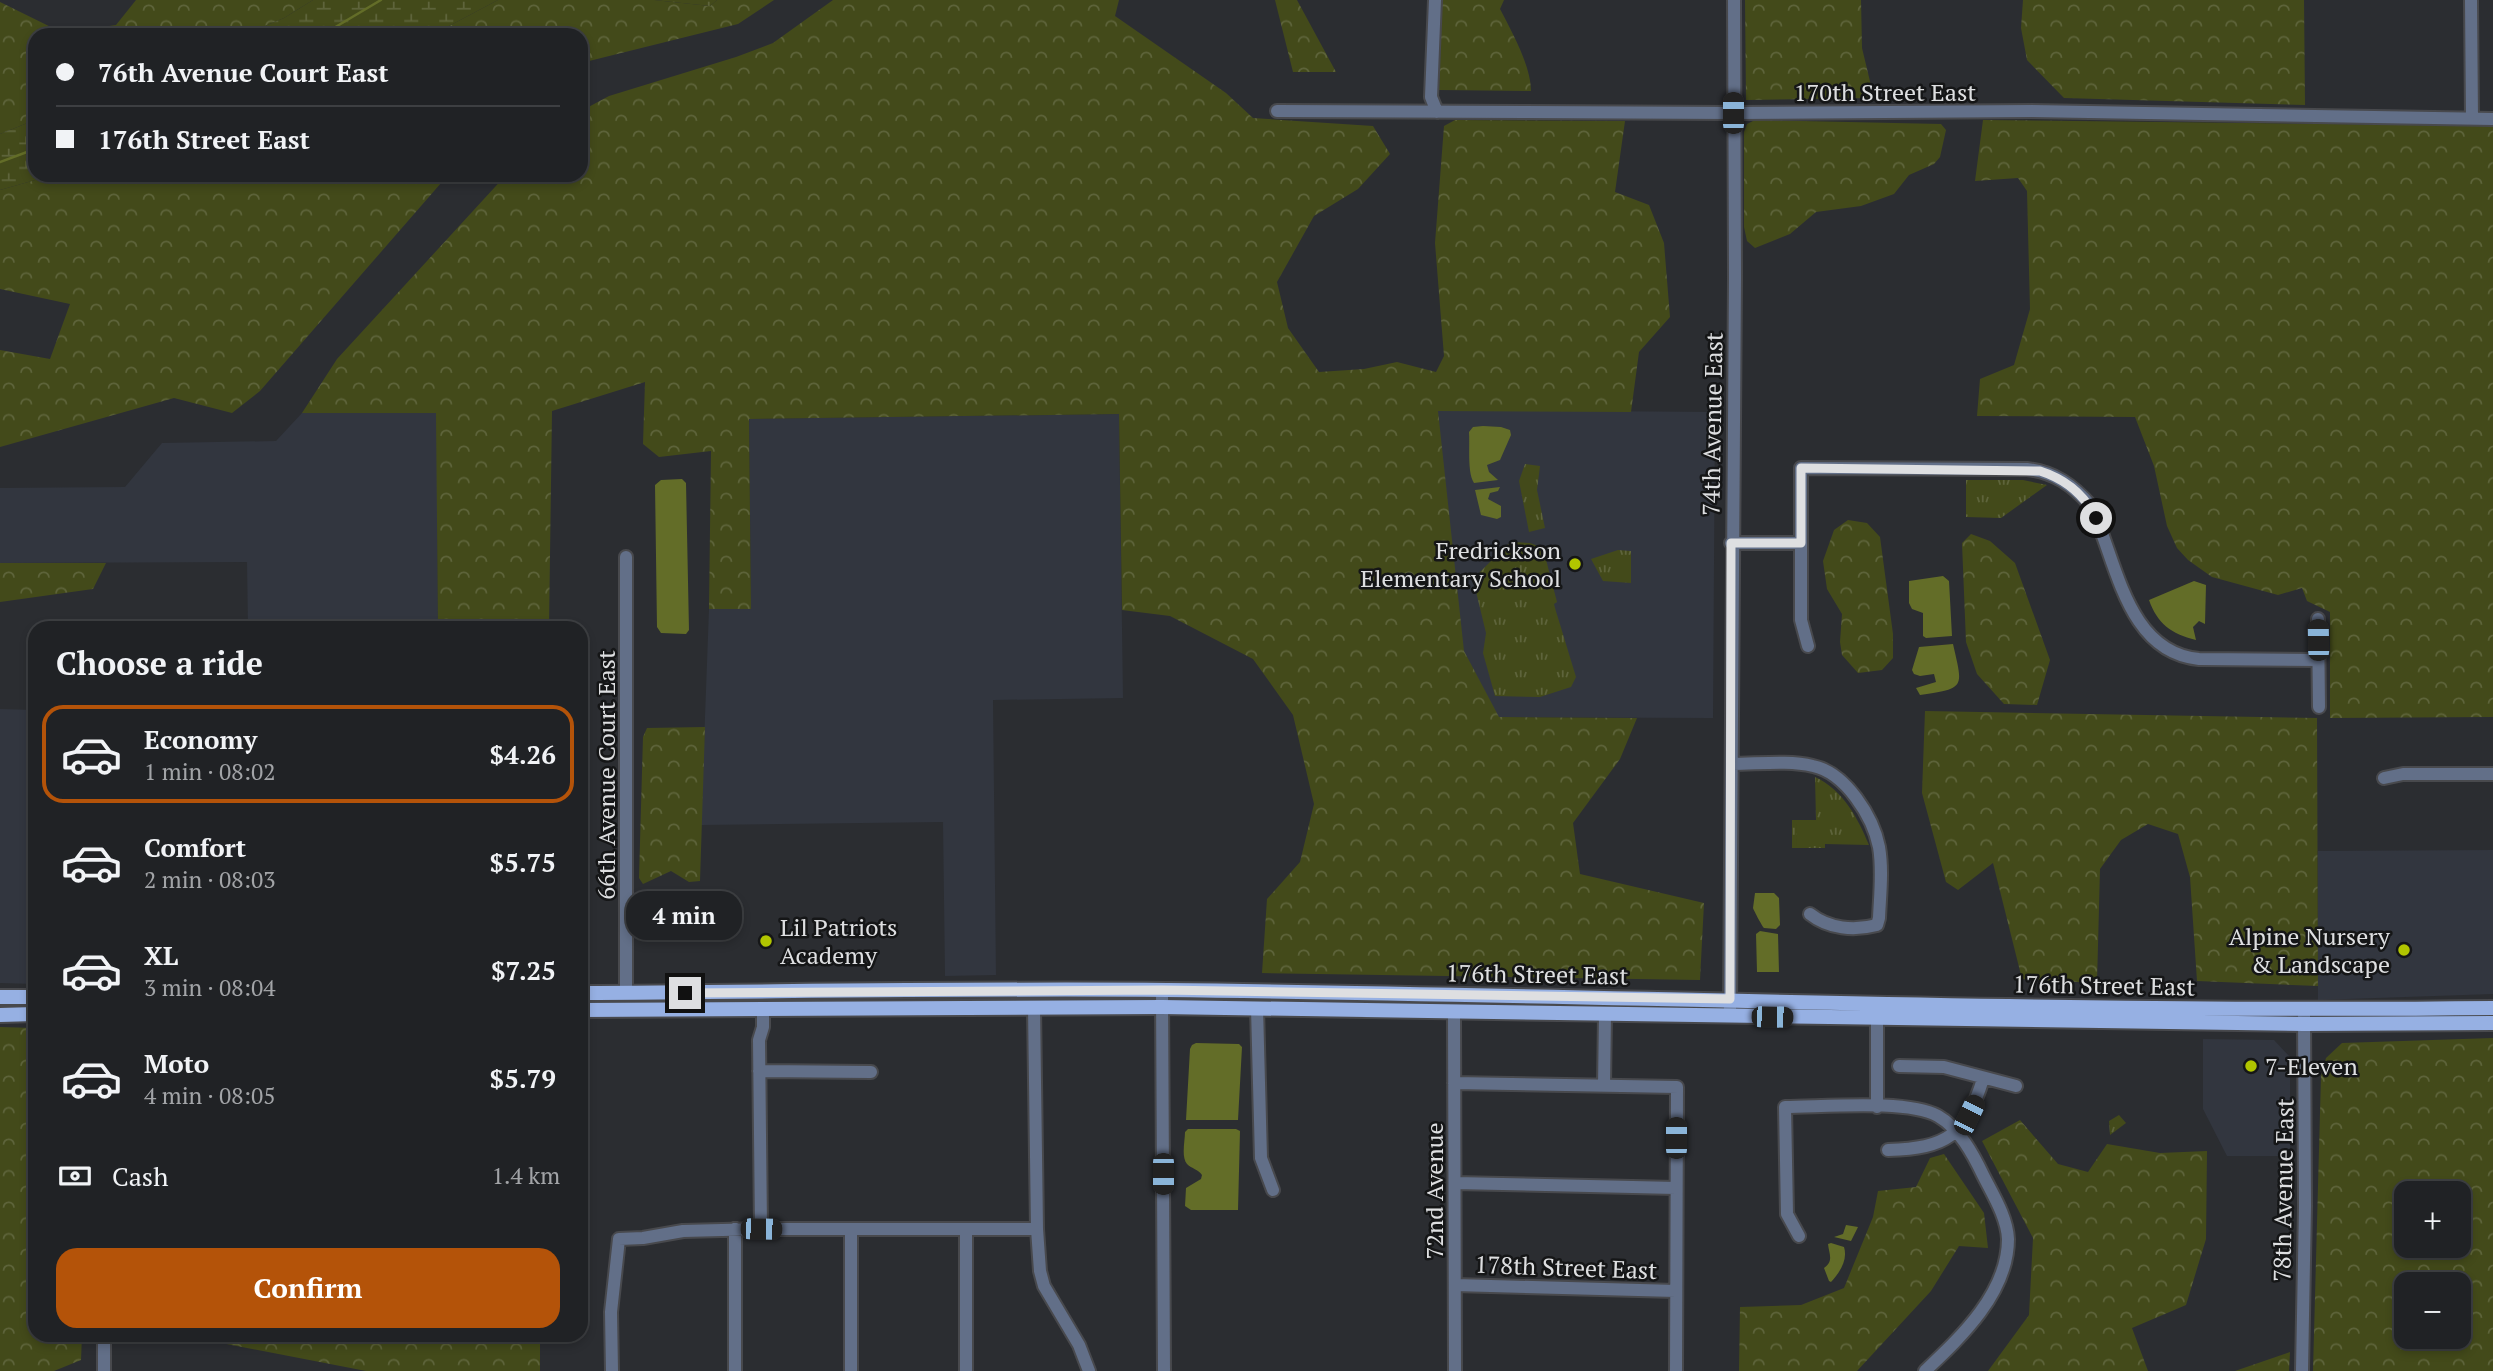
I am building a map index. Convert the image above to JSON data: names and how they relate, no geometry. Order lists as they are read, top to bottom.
{
  "streets": {
    "main road": ["176th Street East"],
    "street": [
      "170th Street East",
      "74th Avenue East",
      "66th Avenue Court East",
      "78th Avenue East",
      "72nd Avenue",
      "178th Street East"
    ]
  },
  "crossings": [
    ["170th Street East", "74th Avenue East"],
    ["74th Avenue East", "176th Street East"],
    ["66th Avenue Court East", "176th Street East"],
    ["176th Street East", "78th Avenue East"],
    ["176th Street East", "72nd Avenue"],
    ["72nd Avenue", "178th Street East"]
  ],
  "places": [
    "Fredrickson Elementary School",
    "Lil Patriots Academy",
    "Alpine Nursery & Landscape",
    "7-Eleven"
  ],
  "page": {
    "banner": ["76th Avenue Court East", "176th Street East"],
    "heading": "Choose a ride",
    "list": [
      {
        "name": "Economy",
        "note": "1 min · 08:02",
        "value": "$4.26"
      },
      {
        "name": "Comfort",
        "note": "2 min · 08:03",
        "value": "$5.75"
      },
      {
        "name": "XL",
        "note": "3 min · 08:04",
        "value": "$7.25"
      },
      {
        "name": "Moto",
        "note": "4 min · 08:05",
        "value": "$5.79"
      }
    ],
    "bubble": "4 min",
    "pay": ["Cash", "1.4 km"],
    "map_buttons": ["+", "−"],
    "buttons": "Confirm"
  }
}
